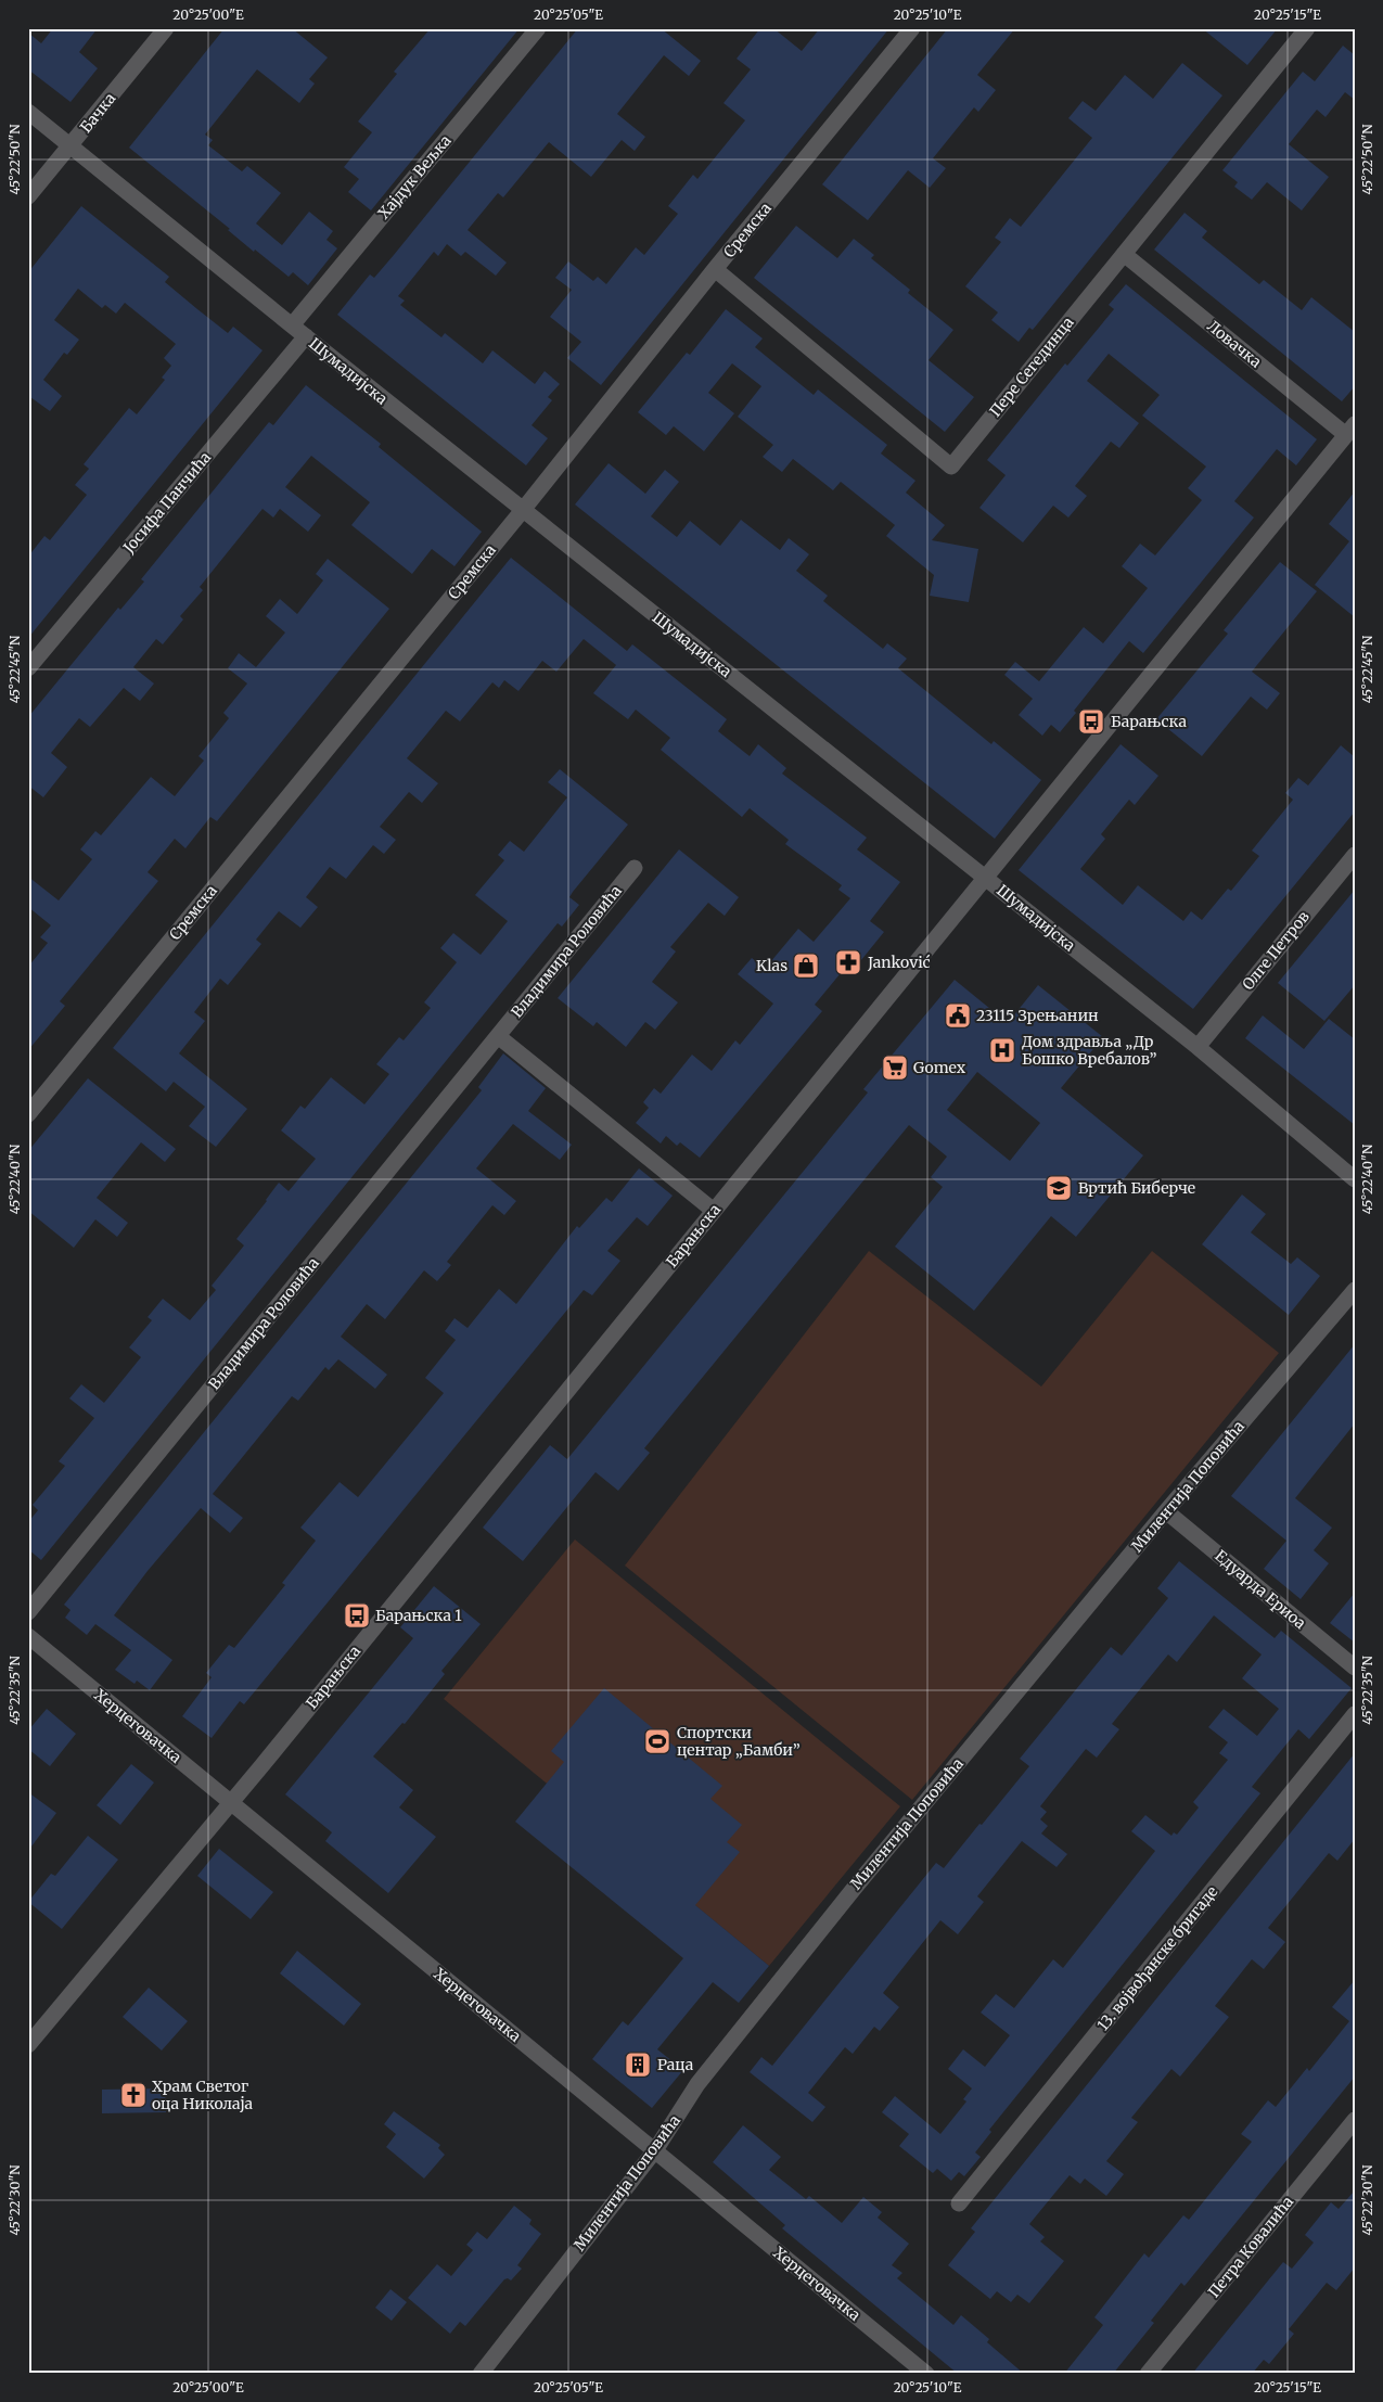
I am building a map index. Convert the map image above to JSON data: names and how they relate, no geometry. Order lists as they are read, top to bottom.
{
  "streets": {
    "street": [
      "Бачка",
      "Хајдук Вељка",
      "Сремска",
      "Ловачка",
      "Пере Сегединца",
      "Шумадијска",
      "Јосифа Панчића",
      "Олге Петров",
      "Владимира Роловића",
      "Барањска",
      "Милентија Поповића",
      "Едуарда Ериоа",
      "Херцеговачка",
      "13. војвођанске бригаде",
      "Петра Ковалића"
    ]
  },
  "crossings": [
    ["Бачка", "Шумадијска"],
    ["Хајдук Вељка", "Шумадијска"],
    ["Сремска", "Пере Сегединца"],
    ["Сремска", "Шумадијска"],
    ["Ловачка", "Пере Сегединца"],
    ["Ловачка", "Барањска"],
    ["Шумадијска", "Јосифа Панчића"],
    ["Шумадијска", "Олге Петров"],
    ["Шумадијска", "Барањска"],
    ["Барањска", "Херцеговачка"],
    ["Милентија Поповића", "Едуарда Ериоа"],
    ["Милентија Поповића", "Херцеговачка"]
  ],
  "places": {
    "bus stop": ["Барањска", "Барањска 1"],
    "pharmacy": ["Janković"],
    "shop": ["Klas"],
    "public building": ["23115 Зрењанин"],
    "hospital": ["Дом здравља „Др Бошко Вребалов”"],
    "supermarket": ["Gomex"],
    "school or university": ["Вртић Биберче"],
    "sports": ["Спортски центар „Бамби”"],
    "building": ["Раца"],
    "church": ["Храм Светог оца Николаја"]
  },
  "coordinates": [
    "20°25'00\"E",
    "20°25'05\"E",
    "20°25'10\"E",
    "20°25'15\"E",
    "45°22'50\"N",
    "45°22'45\"N",
    "45°22'40\"N",
    "45°22'35\"N",
    "45°22'30\"N"
  ]
}
